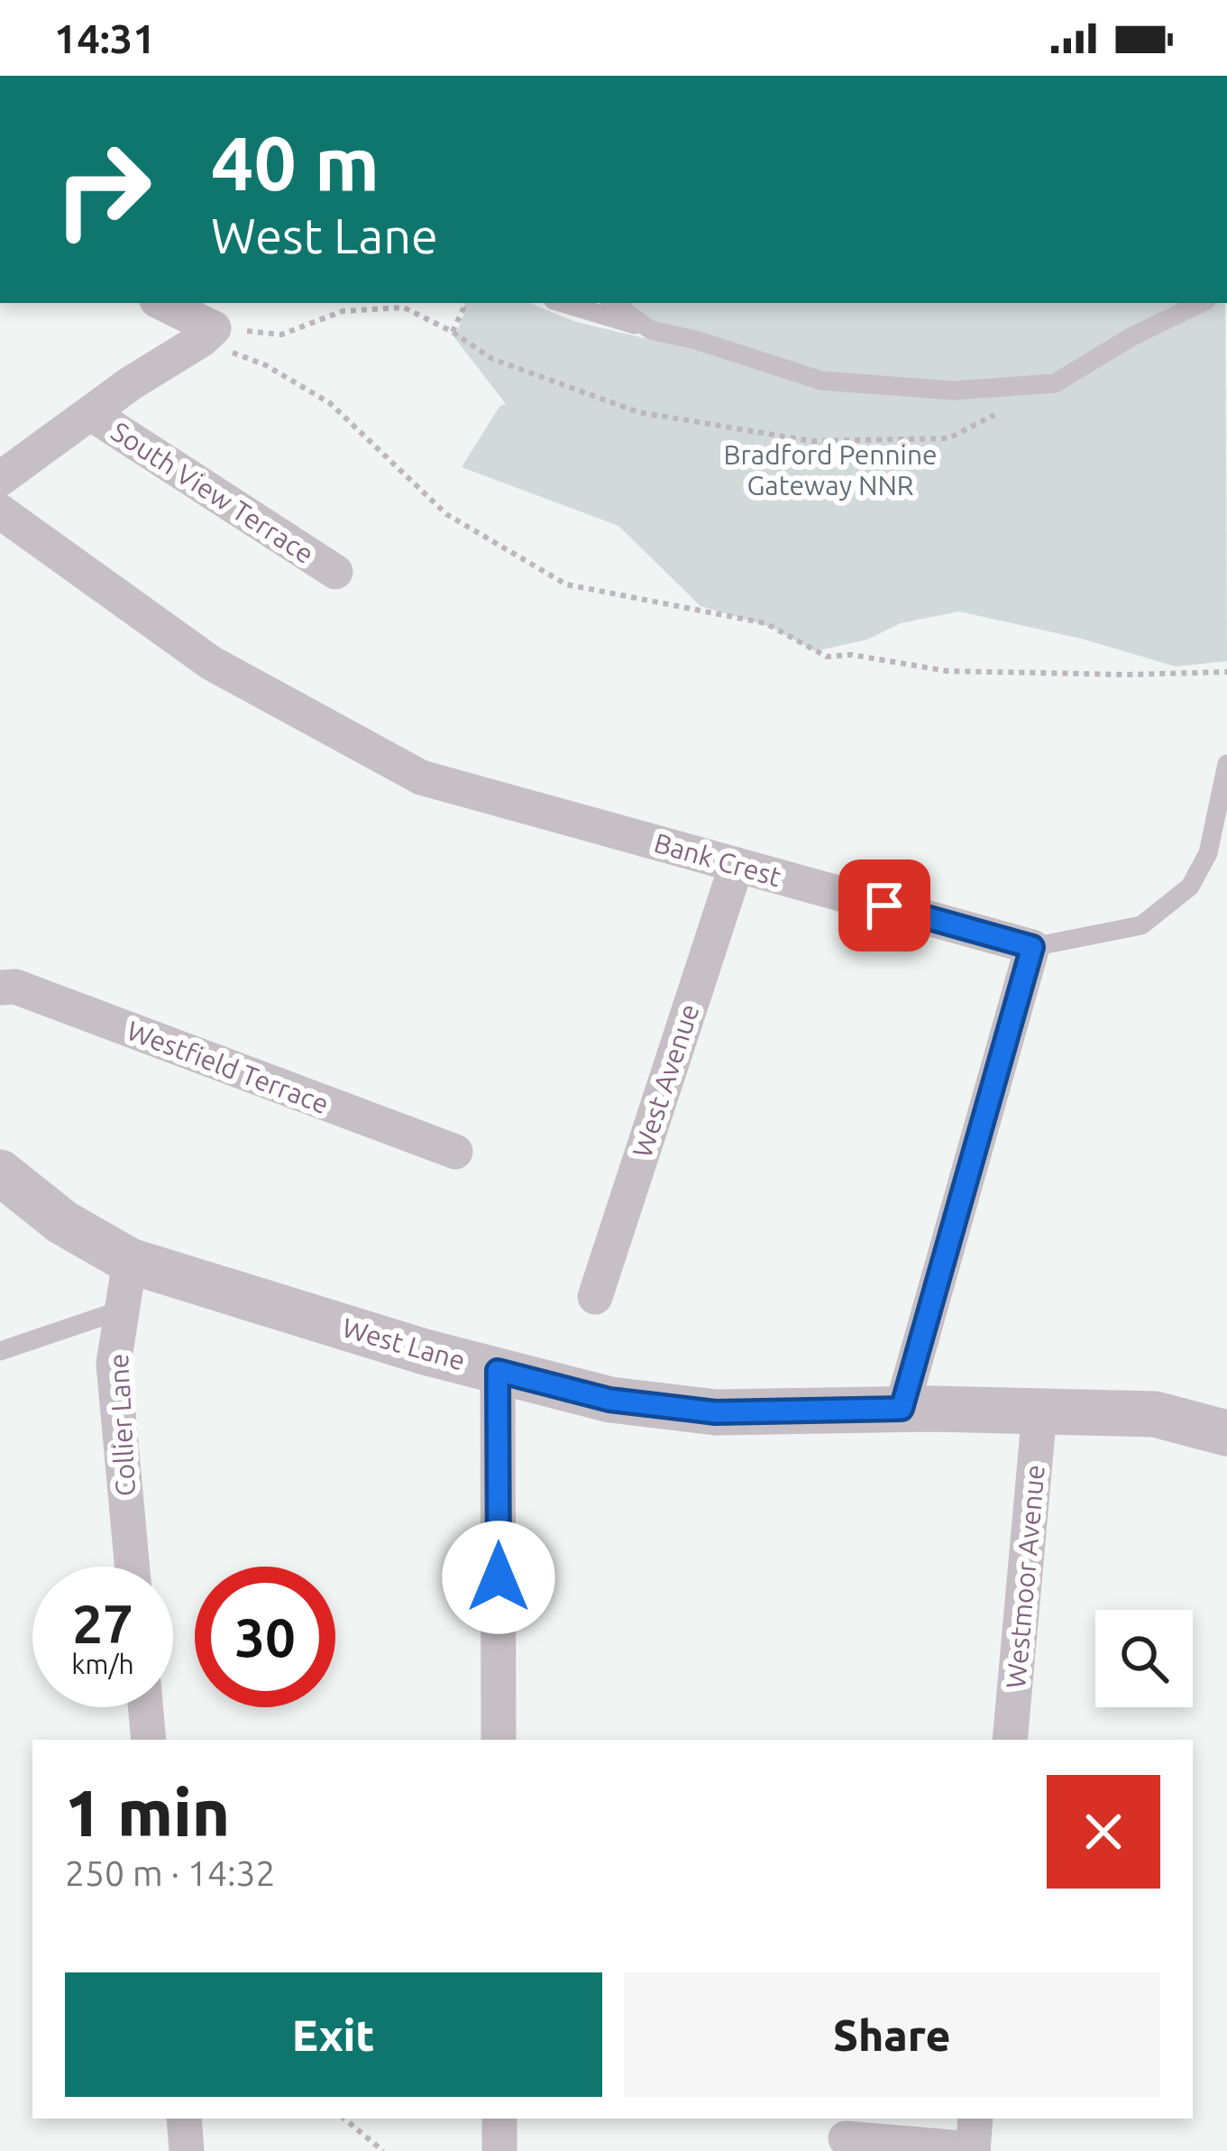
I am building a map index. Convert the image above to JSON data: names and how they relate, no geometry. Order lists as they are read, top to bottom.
{
  "streets": {
    "street": [
      "South View Terrace",
      "Bank Crest",
      "Westfield Terrace",
      "West Avenue",
      "West Lane",
      "Collier Lane",
      "Westmoor Avenue"
    ]
  },
  "crossings": [
    ["Bank Crest", "West Avenue"],
    ["West Lane", "Collier Lane"],
    ["West Lane", "Westmoor Avenue"]
  ],
  "parks": ["Bradford Pennine Gateway NNR"],
  "page": {
    "status": "14:31",
    "turn": ["40 m", "West Lane"],
    "speed": "27 km/h",
    "limit": "30",
    "heading": ["1 min", "250 m · 14:32"],
    "buttons": ["Exit", "Share"]
  }
}
